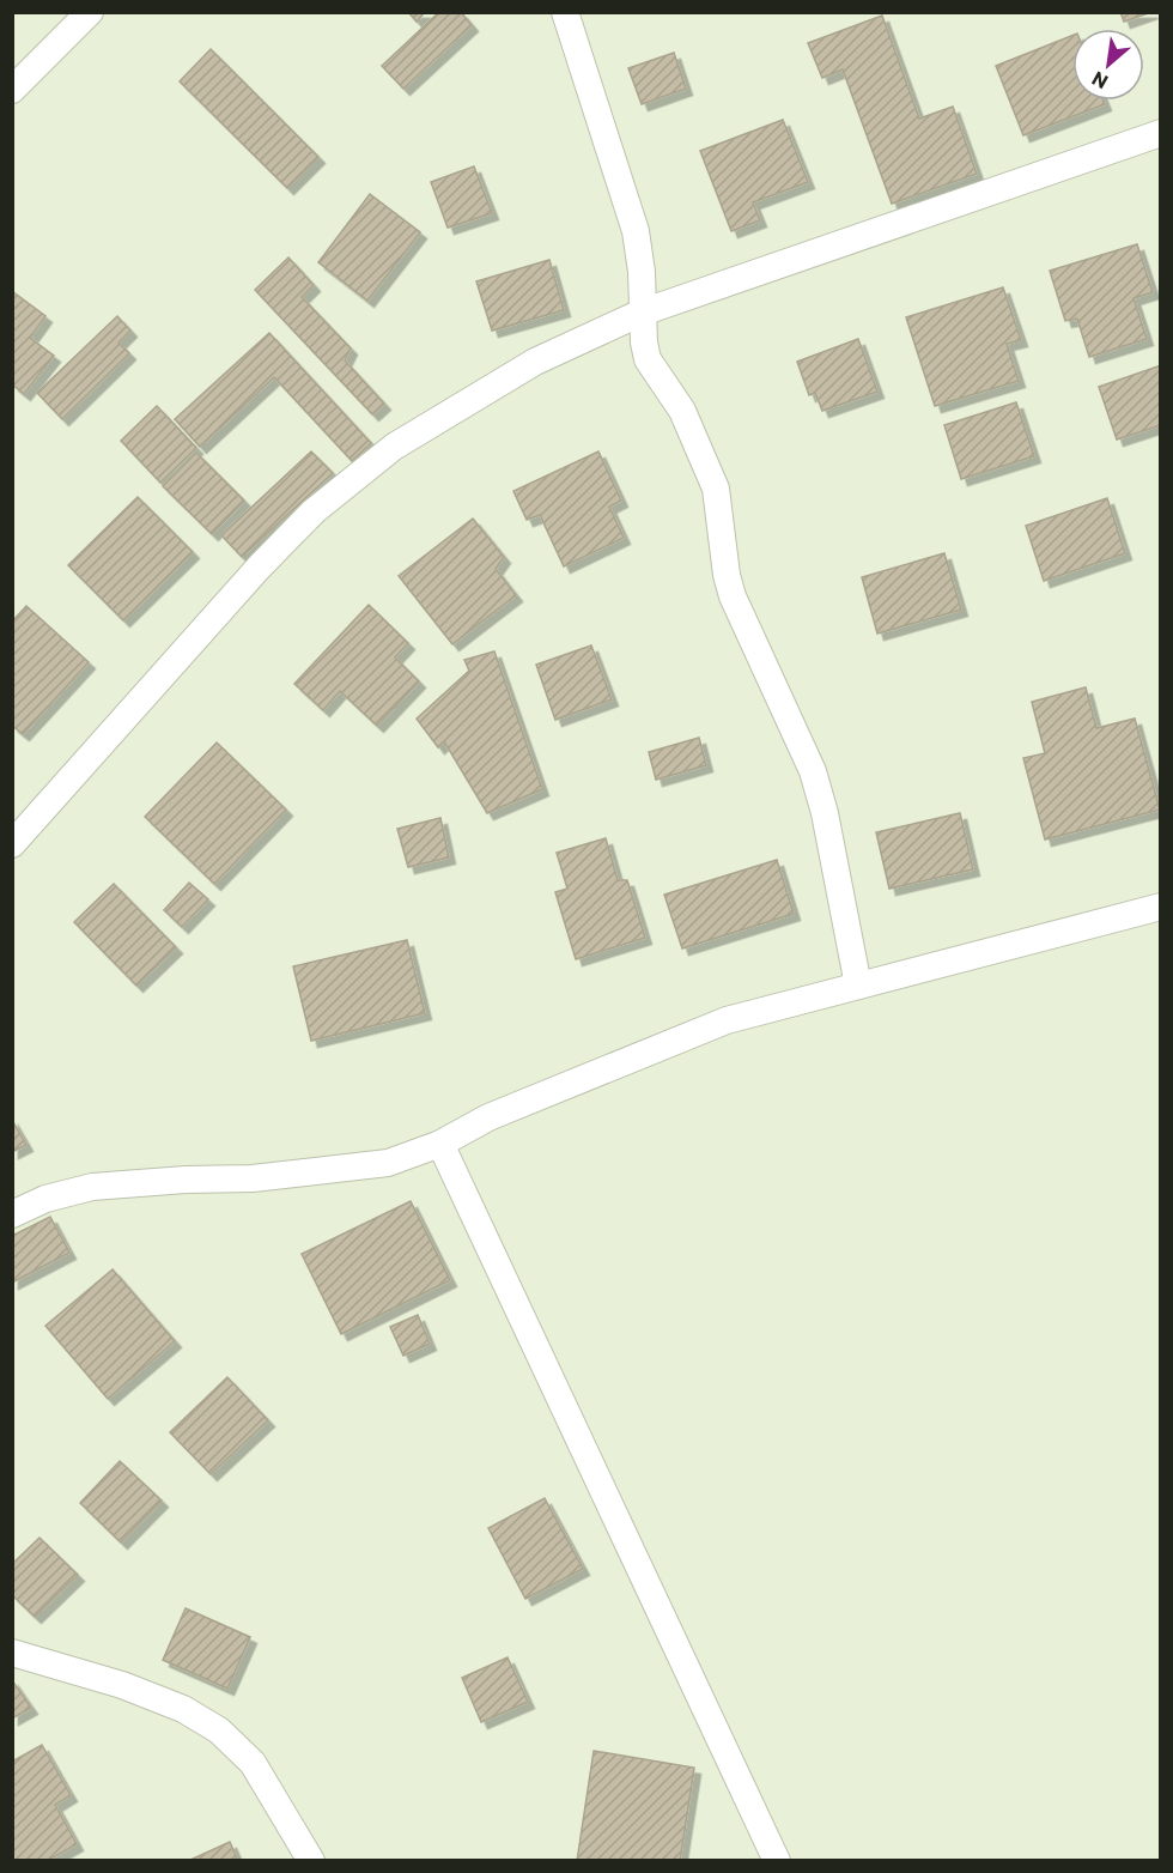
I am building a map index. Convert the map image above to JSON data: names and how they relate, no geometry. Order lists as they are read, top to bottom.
{
  "north": "bottom left"
}
